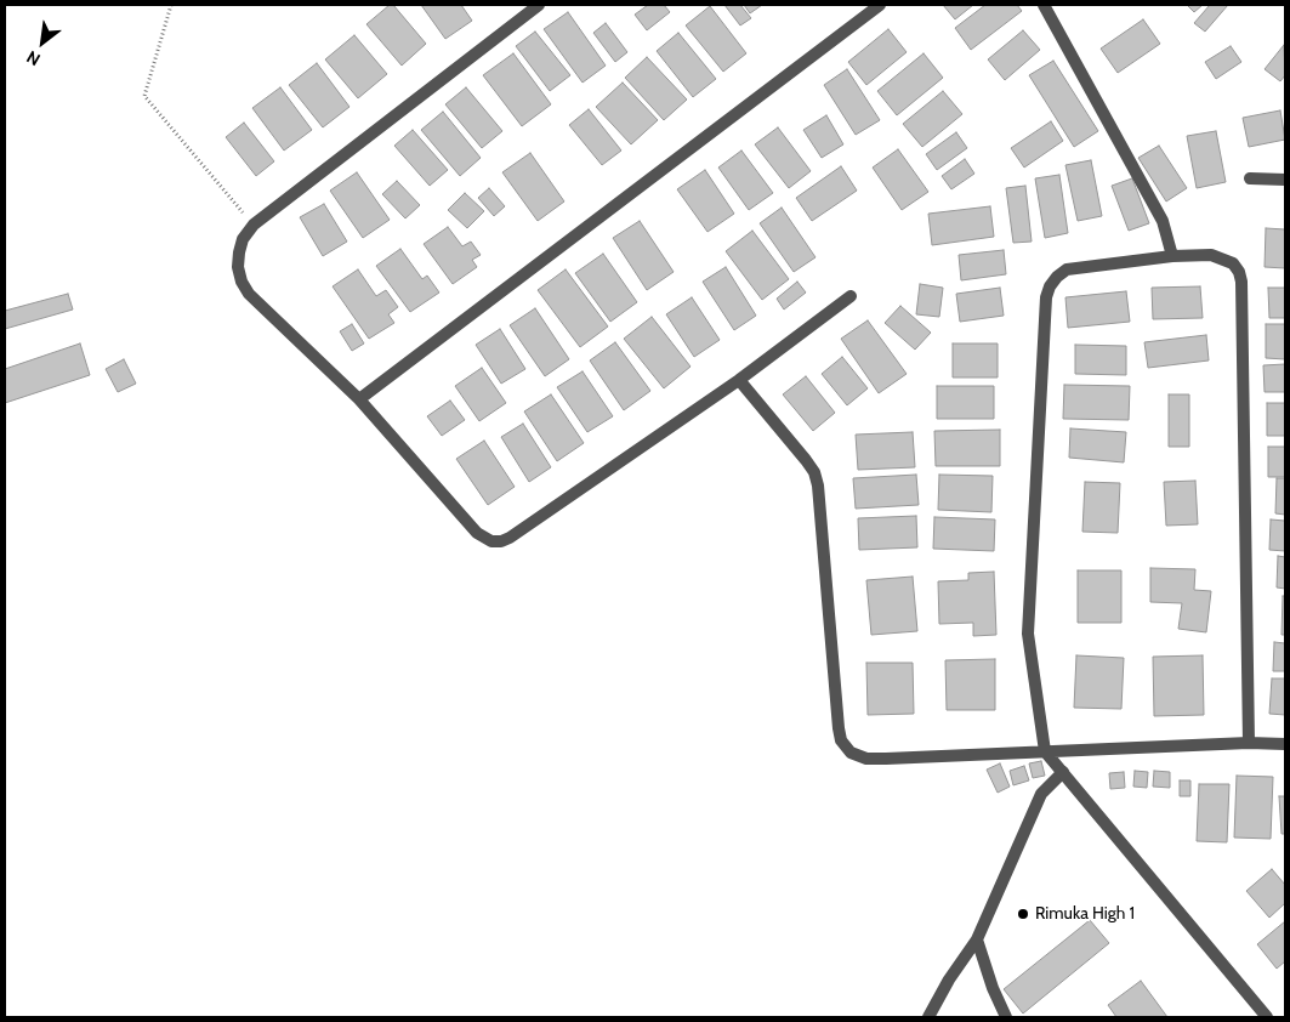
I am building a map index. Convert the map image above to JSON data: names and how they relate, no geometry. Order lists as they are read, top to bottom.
{
  "places": ["Rimuka High 1"],
  "north": "bottom left"
}
